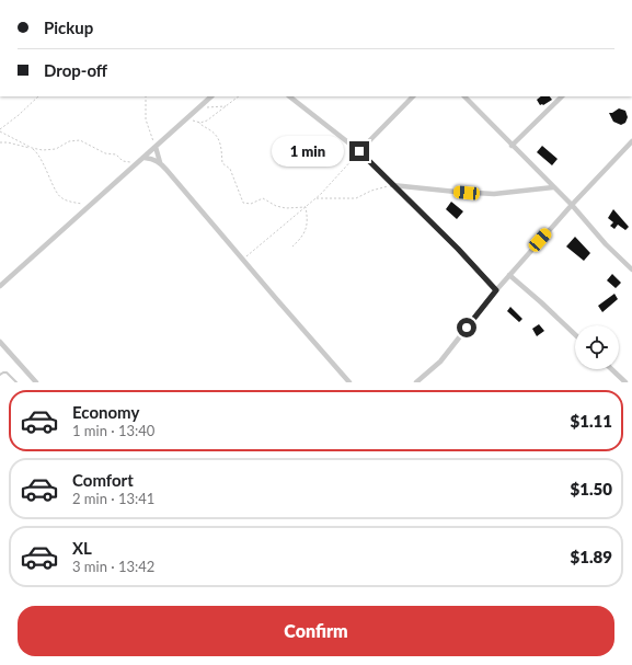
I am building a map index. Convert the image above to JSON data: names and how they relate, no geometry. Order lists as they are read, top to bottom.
{
  "page": {
    "banner": ["Pickup", "Drop-off"],
    "bubble": "1 min",
    "list": [
      {
        "name": "Economy",
        "note": "1 min · 13:40",
        "value": "$1.11"
      },
      {
        "name": "Comfort",
        "note": "2 min · 13:41",
        "value": "$1.50"
      },
      {
        "name": "XL",
        "note": "3 min · 13:42",
        "value": "$1.89"
      }
    ],
    "buttons": "Confirm"
  }
}
